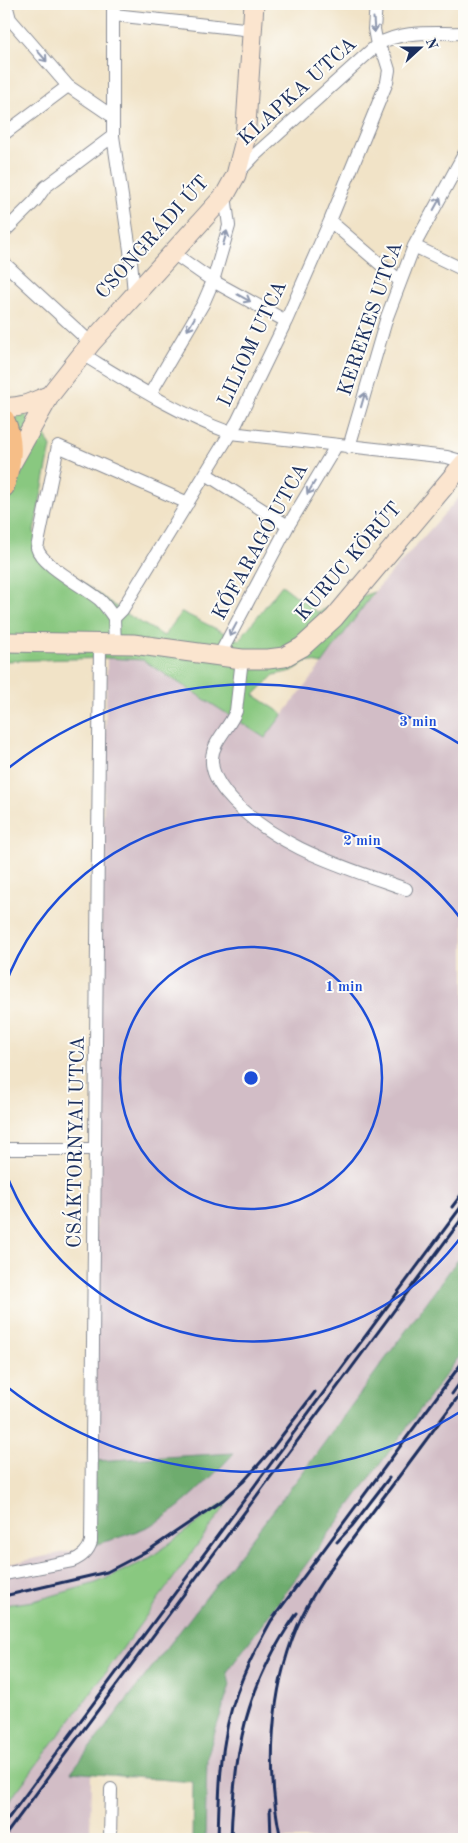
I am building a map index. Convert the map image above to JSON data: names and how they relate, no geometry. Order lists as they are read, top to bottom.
{
  "streets": {
    "street": [
      "KLAPKA UTCA",
      "CSONGRÁDI ÚT",
      "KEREKES UTCA",
      "LILIOM UTCA",
      "KŐFARAGÓ UTCA",
      "KURUC KÖRÚT",
      "CSÁKTORNYAI UTCA"
    ]
  },
  "crossings": [
    ["KLAPKA UTCA", "CSONGRÁDI ÚT"],
    ["KLAPKA UTCA", "LILIOM UTCA"],
    ["KEREKES UTCA", "KŐFARAGÓ UTCA"],
    ["KŐFARAGÓ UTCA", "KURUC KÖRÚT"],
    ["KURUC KÖRÚT", "CSÁKTORNYAI UTCA"]
  ],
  "one_way": ["KEREKES UTCA", "KŐFARAGÓ UTCA"],
  "north": "right",
  "rings": ["3 min", "2 min", "1 min"]
}
